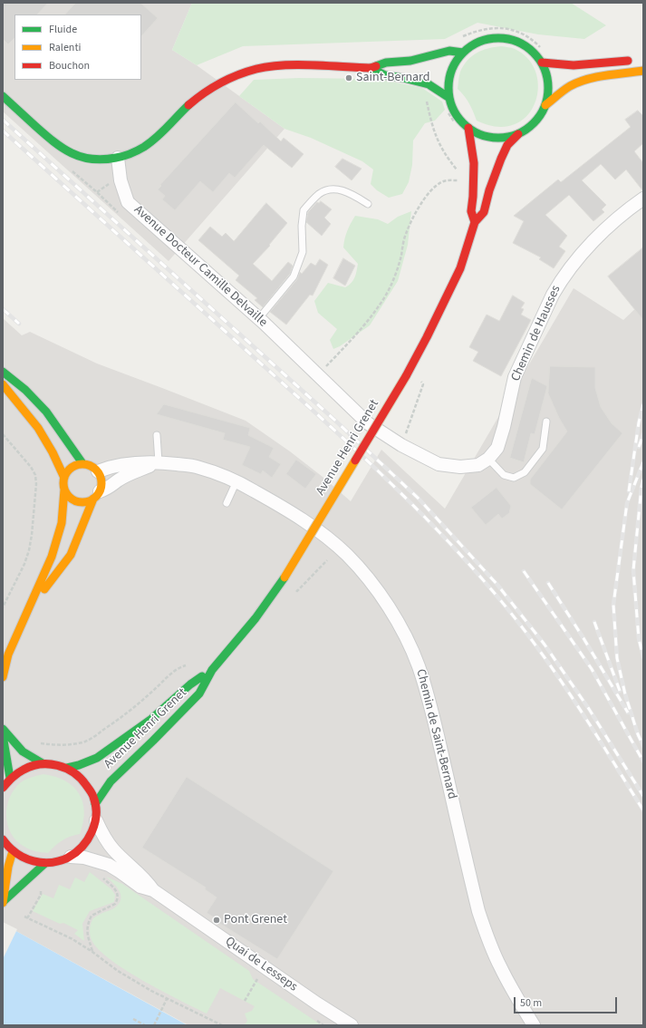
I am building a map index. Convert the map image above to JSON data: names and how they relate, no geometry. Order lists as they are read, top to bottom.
{
  "streets": {
    "main road": ["Avenue Henri Grenet"],
    "street": [
      "Avenue Docteur Camille Delvaille",
      "Chemin de Hausses",
      "Chemin de Saint-Bernard",
      "Quai de Lesseps"
    ]
  },
  "crossings": [
    ["Avenue Docteur Camille Delvaille", "Chemin de Hausses"]
  ],
  "places": ["Saint-Bernard", "Pont Grenet"],
  "legend": ["Fluide", "Ralenti", "Bouchon"],
  "scale_bar": "50 m"
}
